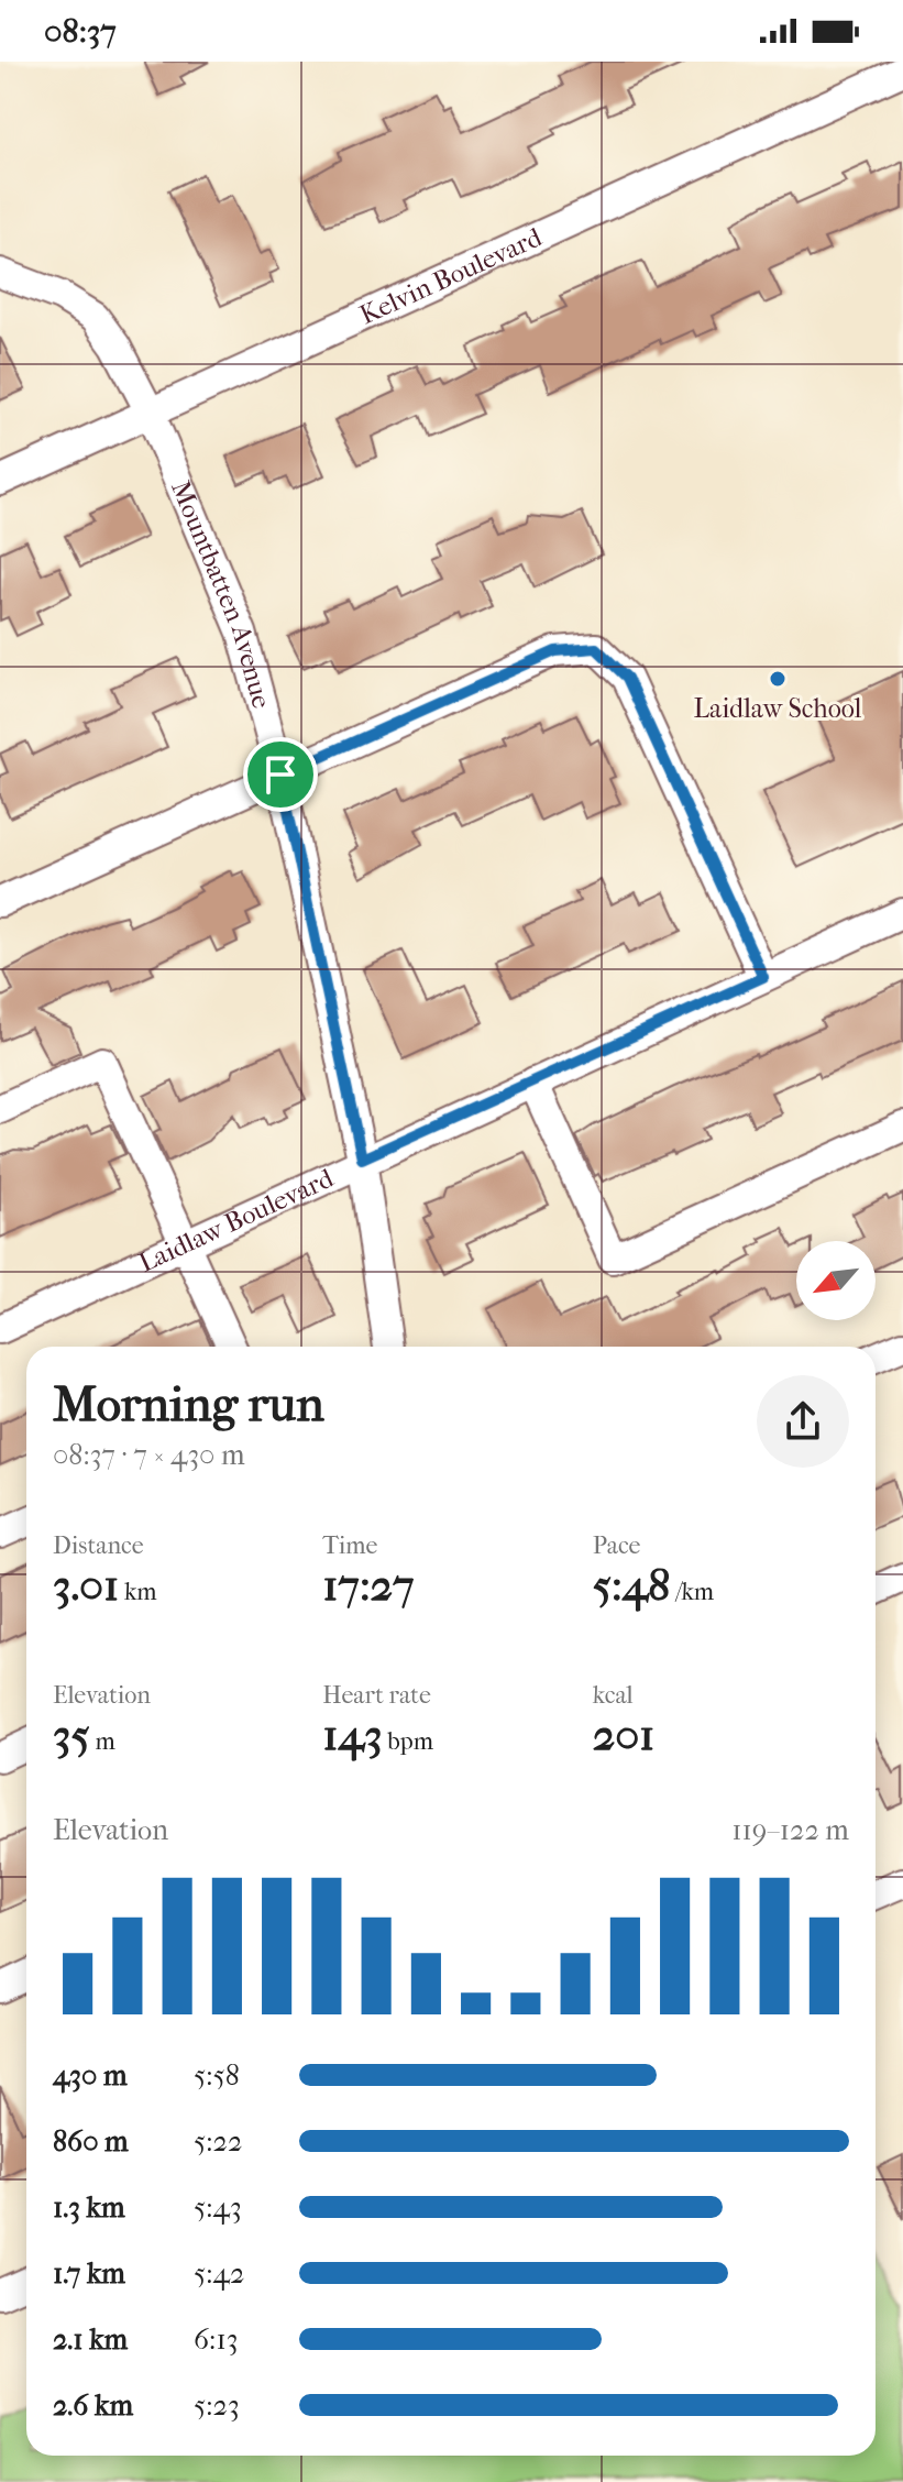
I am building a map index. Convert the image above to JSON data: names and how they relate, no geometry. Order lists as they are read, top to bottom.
{
  "streets": {
    "street": ["Kelvin Boulevard", "Mountbatten Avenue", "Laidlaw Boulevard"]
  },
  "crossings": [
    ["Kelvin Boulevard", "Mountbatten Avenue"],
    ["Mountbatten Avenue", "Laidlaw Boulevard"]
  ],
  "places": ["Laidlaw School"],
  "north": "bottom left",
  "page": {
    "status": "08:37",
    "heading": ["Morning run", "08:37 · 7 × 430 m"],
    "stats": [
      ["Distance", "3.01 km"],
      ["Time", "17:27"],
      ["Pace", "5:48 /km"],
      ["Elevation", "35 m"],
      ["Heart rate", "143 bpm"],
      ["kcal", "201"]
    ],
    "chart": ["Elevation", "119–122 m"],
    "list": [
      {
        "name": "430 m",
        "note": "5:58"
      },
      {
        "name": "860 m",
        "note": "5:22"
      },
      {
        "name": "1.3 km",
        "note": "5:43"
      },
      {
        "name": "1.7 km",
        "note": "5:42"
      },
      {
        "name": "2.1 km",
        "note": "6:13"
      },
      {
        "name": "2.6 km",
        "note": "5:23"
      }
    ]
  }
}
